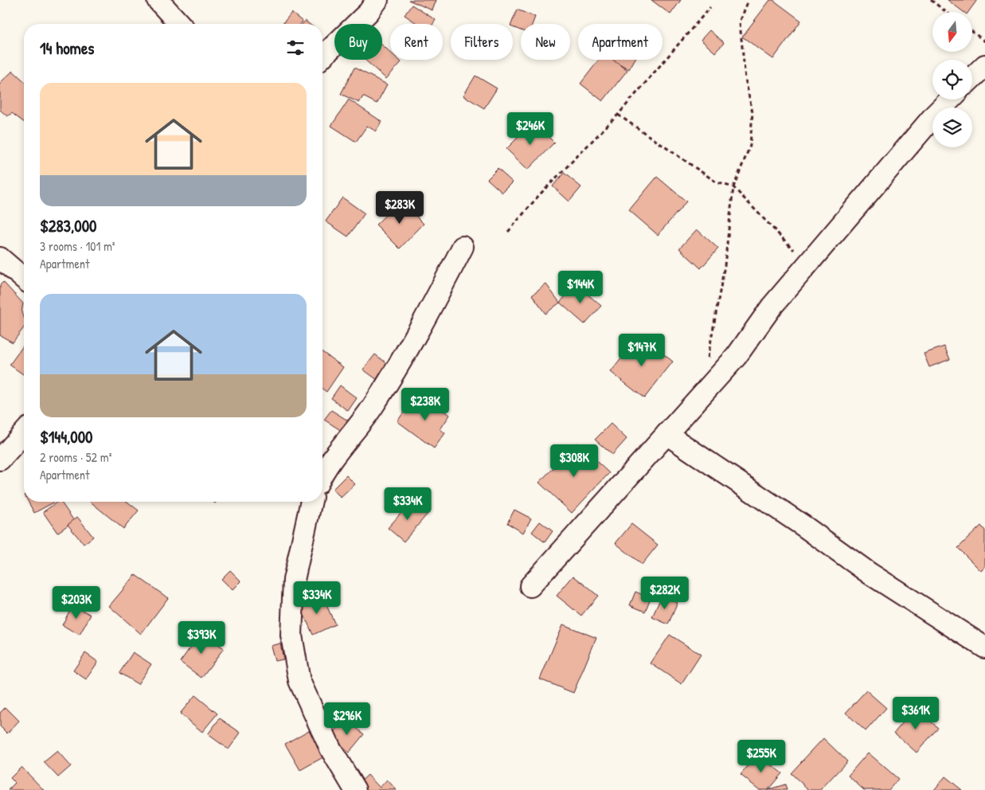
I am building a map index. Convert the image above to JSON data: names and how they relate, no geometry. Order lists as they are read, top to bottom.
{
  "north": "bottom",
  "page": {
    "chip": [
      "Buy",
      "Rent",
      "Filters",
      "New",
      "Apartment"
    ],
    "heading": "14 homes",
    "list": [
      {
        "name": "$283,000",
        "note": "3 rooms · 101 m² · Apartment"
      },
      {
        "name": "$144,000",
        "note": "2 rooms · 52 m² · Apartment"
      }
    ],
    "price": [
      "$246K",
      "$283K",
      "$144K",
      "$147K",
      "$238K",
      "$308K",
      "$334K",
      "$282K",
      "$334K",
      "$203K",
      "$393K",
      "$361K",
      "$296K",
      "$255K"
    ]
  }
}
